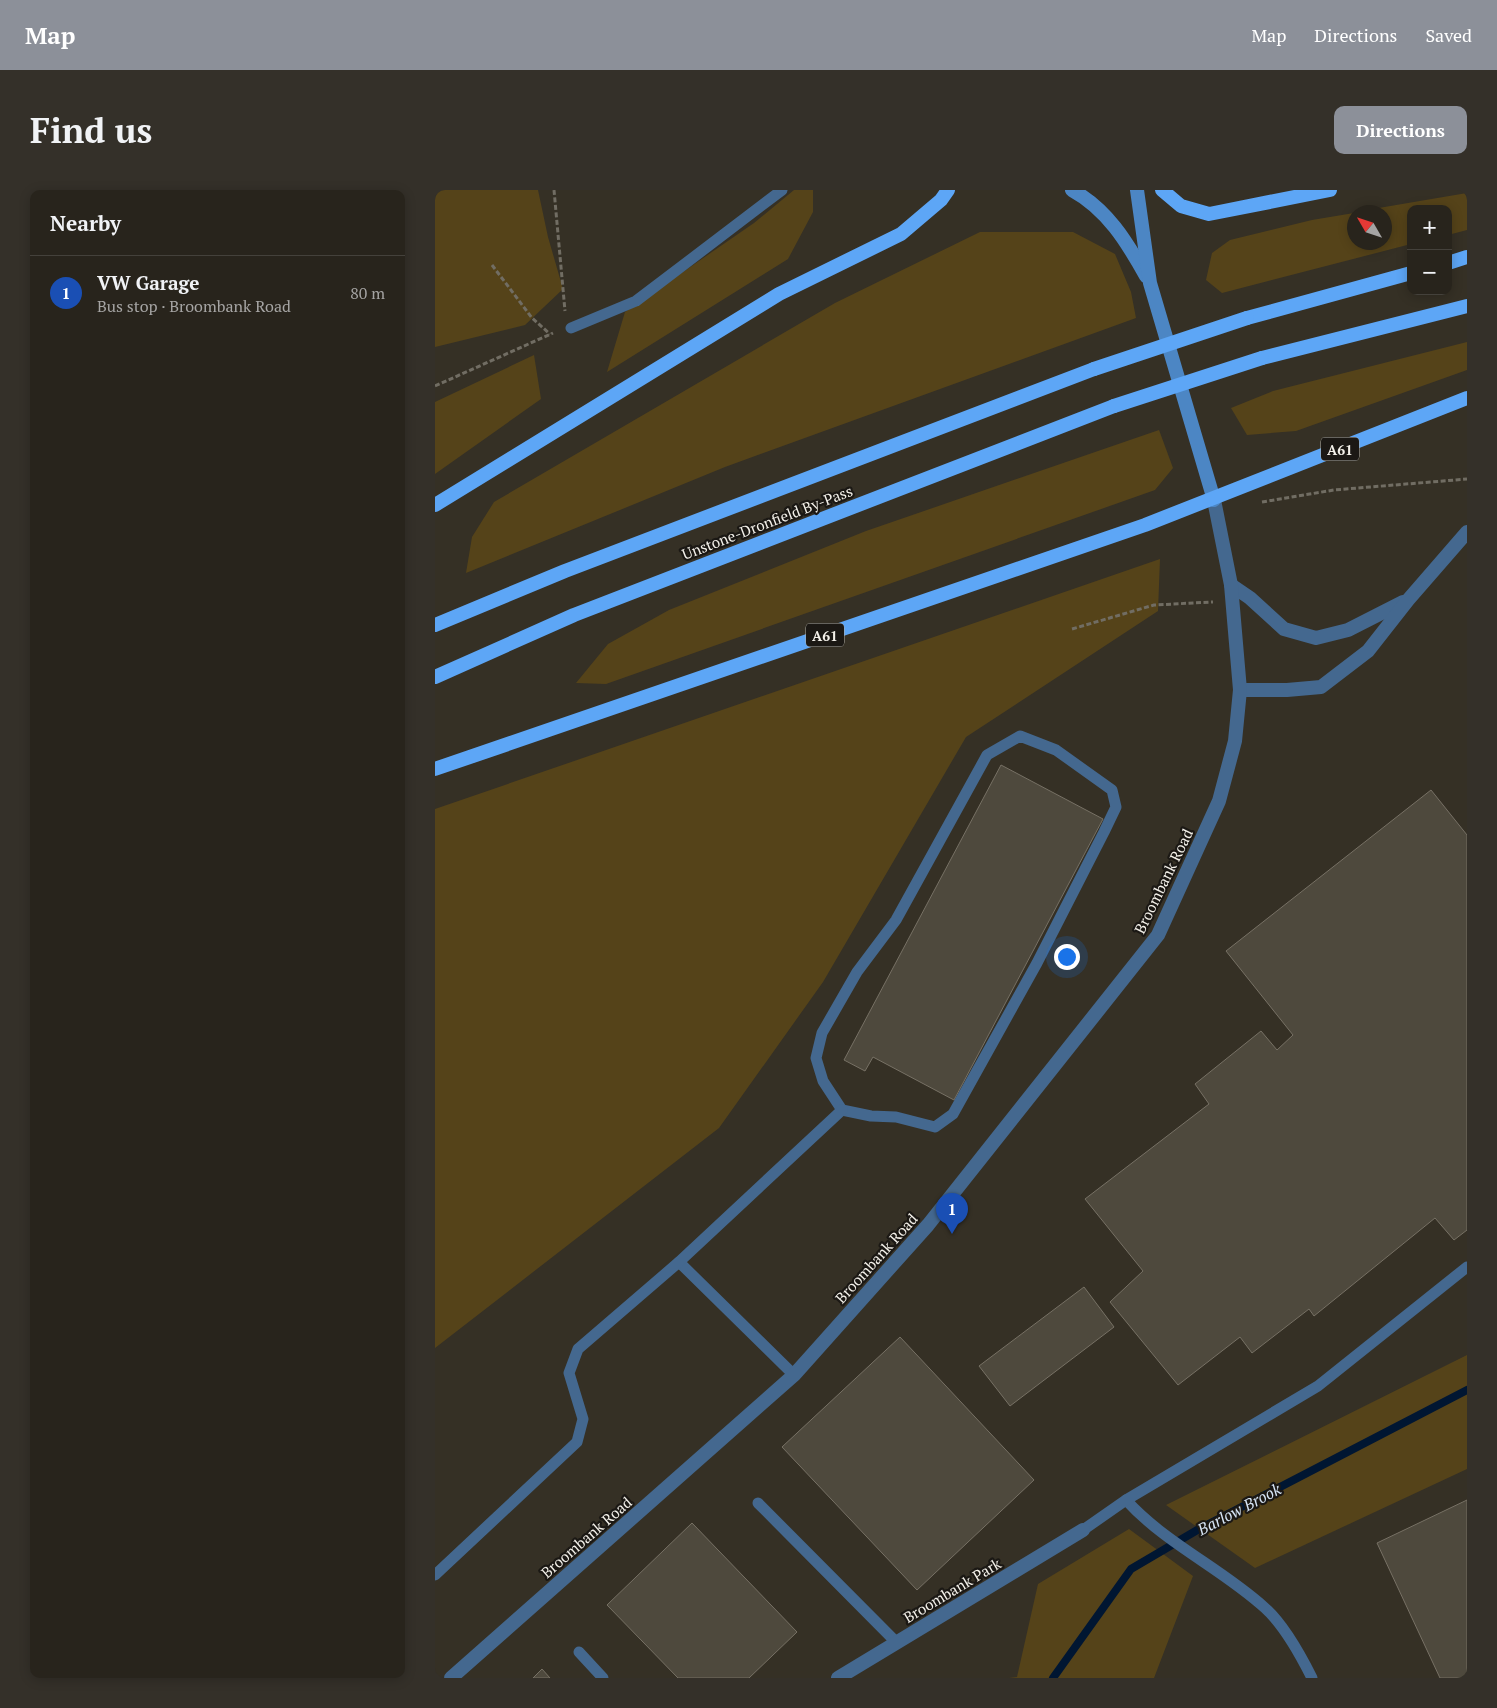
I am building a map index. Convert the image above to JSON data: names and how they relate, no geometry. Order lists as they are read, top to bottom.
{
  "streets": {
    "highway": ["A61", "Unstone-Dronfield By-Pass"],
    "street": ["Broombank Road", "Broombank Park"]
  },
  "crossings": [
    ["A61", "Broombank Road"]
  ],
  "water": ["Barlow Brook"],
  "north": "top left",
  "page": {
    "header": "Map",
    "nav": ["Map", "Directions", "Saved"],
    "buttons": "Directions",
    "title": "Find us",
    "heading": "Nearby",
    "map_buttons": ["+", "−"],
    "list": [
      {
        "mark": "1",
        "name": "VW Garage",
        "note": "Bus stop · Broombank Road",
        "value": "80 m"
      }
    ],
    "pins": "1"
  }
}
